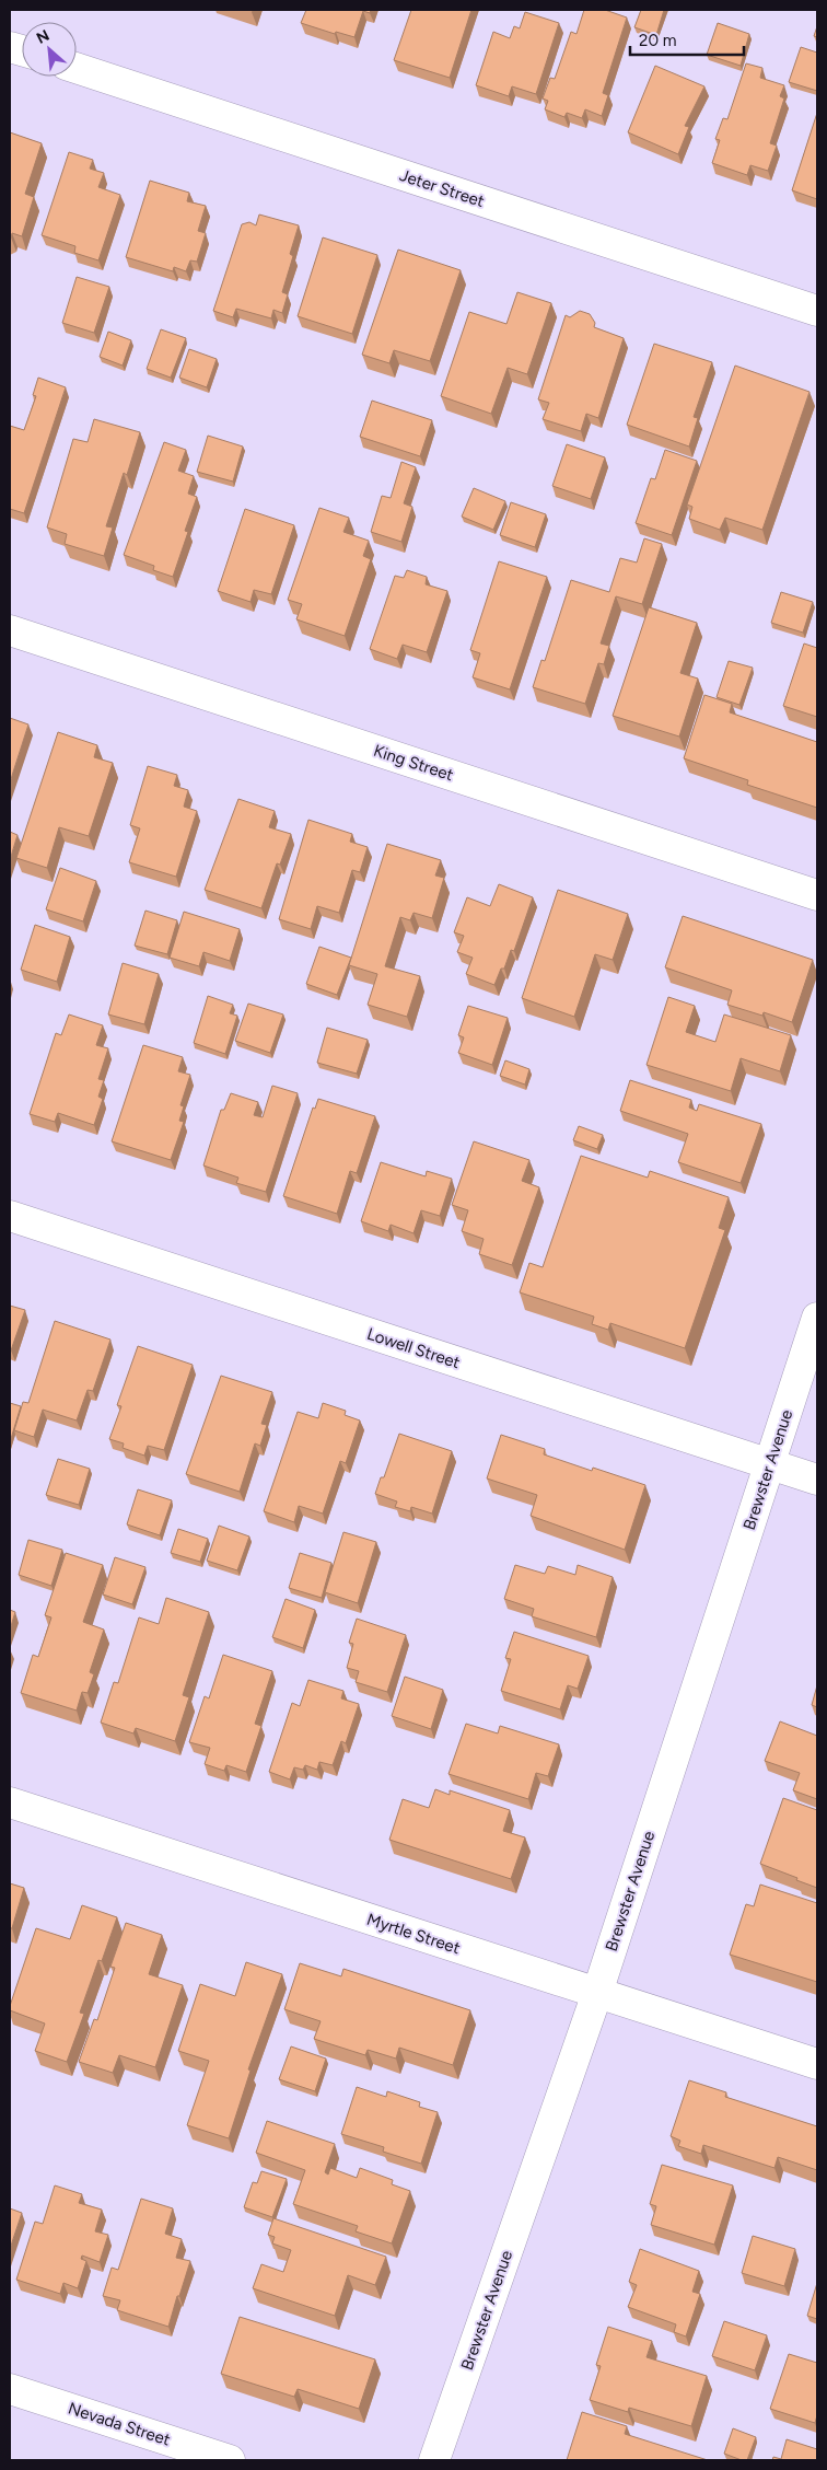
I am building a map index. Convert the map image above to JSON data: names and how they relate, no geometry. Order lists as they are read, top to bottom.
{
  "streets": {
    "street": [
      "Jeter Street",
      "King Street",
      "Lowell Street",
      "Brewster Avenue",
      "Myrtle Street",
      "Nevada Street"
    ]
  },
  "crossings": [
    ["Lowell Street", "Brewster Avenue"],
    ["Brewster Avenue", "Myrtle Street"]
  ],
  "scale_bar": "20 m",
  "north": "top left"
}
